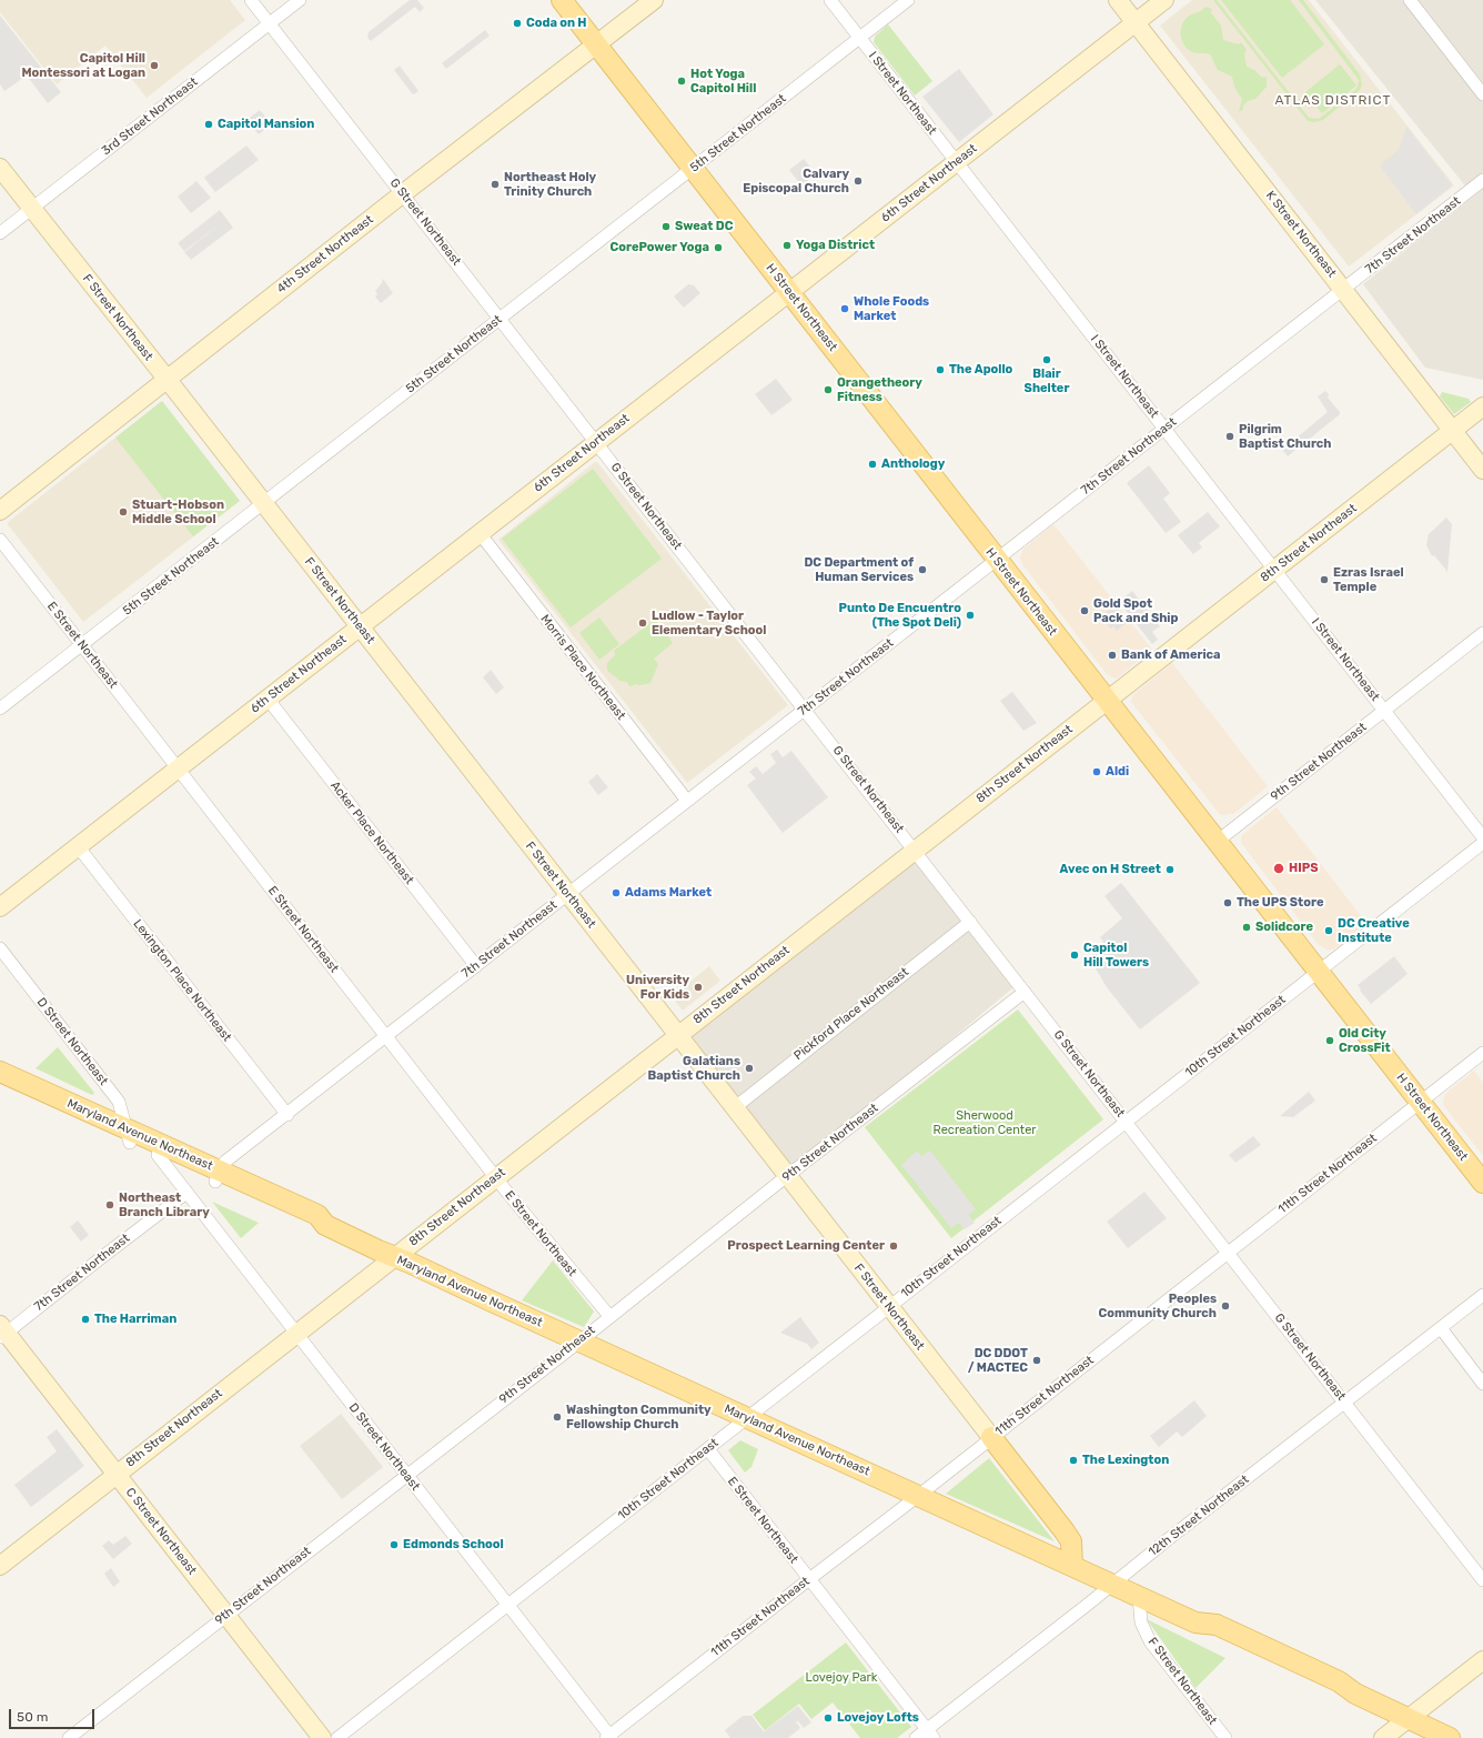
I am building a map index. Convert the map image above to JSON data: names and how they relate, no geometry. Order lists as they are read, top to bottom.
{
  "streets": {
    "main road": ["H Street Northeast", "Maryland Avenue Northeast"],
    "street": [
      "I Street Northeast",
      "3rd Street Northeast",
      "5th Street Northeast",
      "6th Street Northeast",
      "G Street Northeast",
      "K Street Northeast",
      "7th Street Northeast",
      "4th Street Northeast",
      "F Street Northeast",
      "8th Street Northeast",
      "E Street Northeast",
      "Morris Place Northeast",
      "9th Street Northeast",
      "Acker Place Northeast",
      "Lexington Place Northeast",
      "Pickford Place Northeast",
      "10th Street Northeast",
      "D Street Northeast",
      "11th Street Northeast",
      "12th Street Northeast",
      "C Street Northeast"
    ]
  },
  "crossings": [
    ["I Street Northeast", "5th Street Northeast"],
    ["I Street Northeast", "6th Street Northeast"],
    ["I Street Northeast", "7th Street Northeast"],
    ["I Street Northeast", "8th Street Northeast"],
    ["I Street Northeast", "9th Street Northeast"],
    ["3rd Street Northeast", "G Street Northeast"],
    ["3rd Street Northeast", "F Street Northeast"],
    ["5th Street Northeast", "G Street Northeast"],
    ["5th Street Northeast", "H Street Northeast"],
    ["5th Street Northeast", "F Street Northeast"],
    ["5th Street Northeast", "E Street Northeast"],
    ["6th Street Northeast", "G Street Northeast"],
    ["6th Street Northeast", "K Street Northeast"],
    ["6th Street Northeast", "H Street Northeast"],
    ["6th Street Northeast", "F Street Northeast"],
    ["6th Street Northeast", "E Street Northeast"],
    ["6th Street Northeast", "Morris Place Northeast"],
    ["6th Street Northeast", "Acker Place Northeast"],
    ["6th Street Northeast", "Lexington Place Northeast"],
    ["G Street Northeast", "7th Street Northeast"],
    ["G Street Northeast", "4th Street Northeast"],
    ["G Street Northeast", "8th Street Northeast"],
    ["G Street Northeast", "9th Street Northeast"],
    ["G Street Northeast", "Pickford Place Northeast"],
    ["G Street Northeast", "10th Street Northeast"],
    ["G Street Northeast", "11th Street Northeast"],
    ["G Street Northeast", "12th Street Northeast"],
    ["K Street Northeast", "7th Street Northeast"],
    ["K Street Northeast", "8th Street Northeast"],
    ["7th Street Northeast", "H Street Northeast"],
    ["7th Street Northeast", "F Street Northeast"],
    ["7th Street Northeast", "E Street Northeast"],
    ["7th Street Northeast", "Morris Place Northeast"],
    ["7th Street Northeast", "Acker Place Northeast"],
    ["7th Street Northeast", "Lexington Place Northeast"],
    ["7th Street Northeast", "D Street Northeast"],
    ["7th Street Northeast", "Maryland Avenue Northeast"],
    ["7th Street Northeast", "C Street Northeast"],
    ["4th Street Northeast", "H Street Northeast"],
    ["4th Street Northeast", "F Street Northeast"],
    ["H Street Northeast", "8th Street Northeast"],
    ["H Street Northeast", "9th Street Northeast"],
    ["H Street Northeast", "10th Street Northeast"],
    ["H Street Northeast", "11th Street Northeast"],
    ["F Street Northeast", "8th Street Northeast"],
    ["F Street Northeast", "9th Street Northeast"],
    ["F Street Northeast", "Pickford Place Northeast"],
    ["F Street Northeast", "10th Street Northeast"],
    ["F Street Northeast", "Maryland Avenue Northeast"],
    ["F Street Northeast", "11th Street Northeast"],
    ["8th Street Northeast", "E Street Northeast"],
    ["8th Street Northeast", "D Street Northeast"],
    ["8th Street Northeast", "Maryland Avenue Northeast"],
    ["8th Street Northeast", "C Street Northeast"],
    ["E Street Northeast", "9th Street Northeast"],
    ["E Street Northeast", "10th Street Northeast"],
    ["E Street Northeast", "11th Street Northeast"],
    ["E Street Northeast", "12th Street Northeast"],
    ["9th Street Northeast", "D Street Northeast"],
    ["9th Street Northeast", "Maryland Avenue Northeast"],
    ["9th Street Northeast", "C Street Northeast"],
    ["10th Street Northeast", "D Street Northeast"],
    ["10th Street Northeast", "Maryland Avenue Northeast"],
    ["D Street Northeast", "Maryland Avenue Northeast"],
    ["D Street Northeast", "11th Street Northeast"],
    ["Maryland Avenue Northeast", "11th Street Northeast"],
    ["Maryland Avenue Northeast", "12th Street Northeast"]
  ],
  "districts": ["ATLAS DISTRICT"],
  "parks": ["Sherwood Recreation Center", "Lovejoy Park"],
  "places": [
    "Coda on H",
    "Capitol Hill Montessori at Logan",
    "Hot Yoga Capitol Hill",
    "Capitol Mansion",
    "Calvary Episcopal Church",
    "Northeast Holy Trinity Church",
    "Sweat DC",
    "Yoga District",
    "CorePower Yoga",
    "Whole Foods Market",
    "Blair Shelter",
    "The Apollo",
    "Orangetheory Fitness",
    "Pilgrim Baptist Church",
    "Anthology",
    "Stuart-Hobson Middle School",
    "DC Department of Human Services",
    "Ezras Israel Temple",
    "Gold Spot Pack and Ship",
    "Punto De Encuentro (The Spot Deli)",
    "Ludlow - Taylor Elementary School",
    "Bank of America",
    "Aldi",
    "HIPS",
    "Avec on H Street",
    "Adams Market",
    "The UPS Store",
    "Solidcore",
    "DC Creative Institute",
    "Capitol Hill Towers",
    "University For Kids",
    "Old City CrossFit",
    "Galatians Baptist Church",
    "Northeast Branch Library",
    "Prospect Learning Center",
    "Peoples Community Church",
    "The Harriman",
    "DC DDOT / MACTEC",
    "Washington Community Fellowship Church",
    "The Lexington",
    "Edmonds School",
    "Lovejoy Lofts"
  ],
  "scale_bar": "50 m"
}
